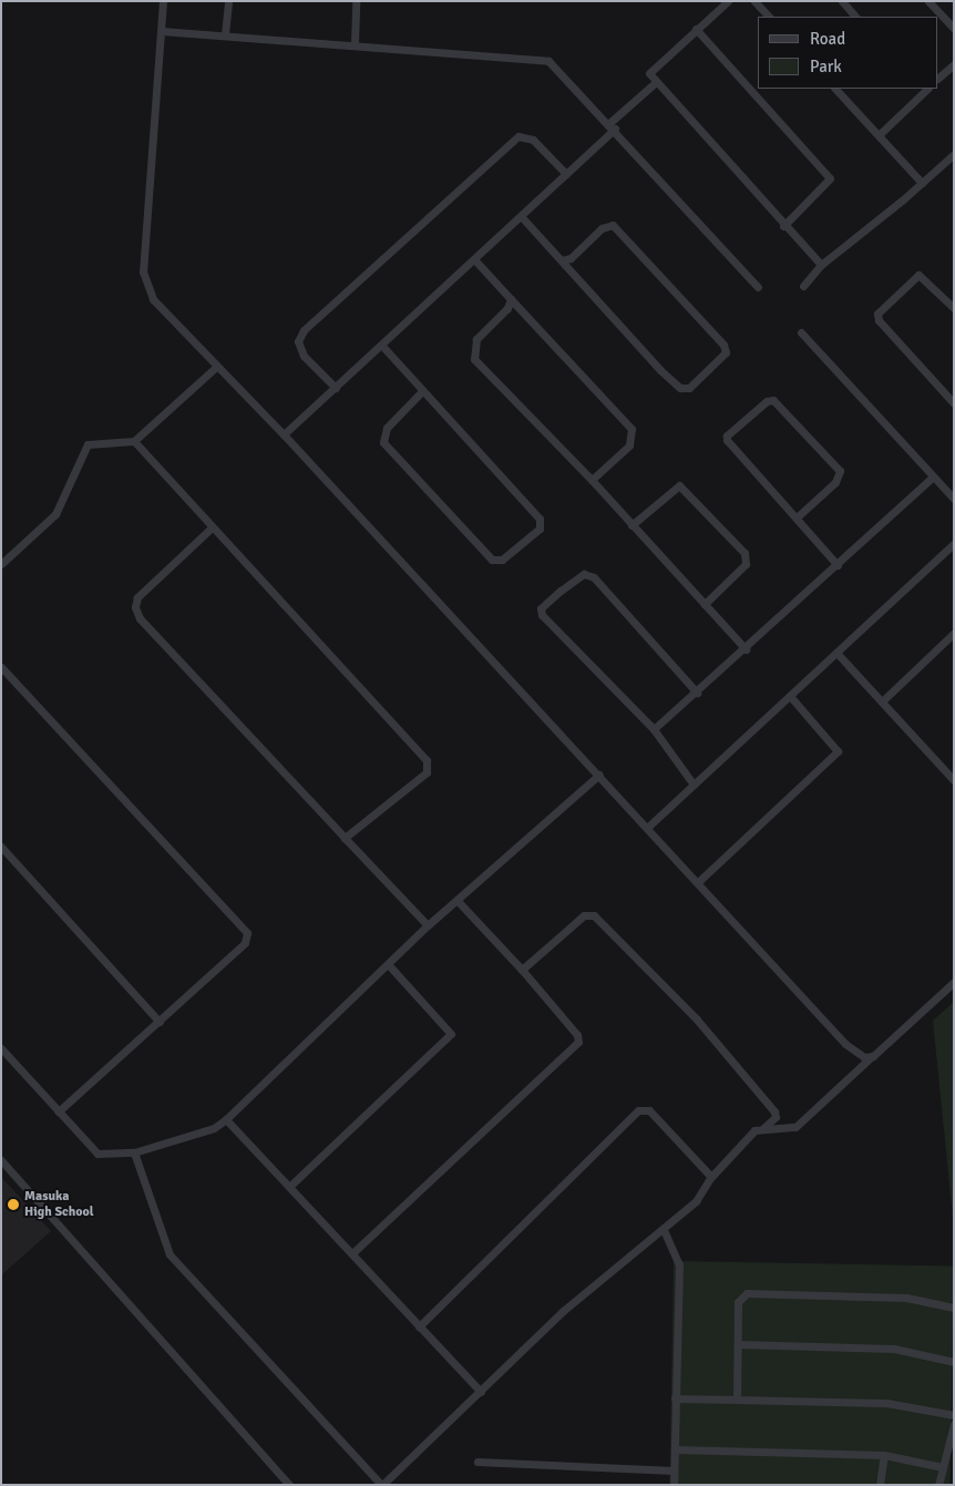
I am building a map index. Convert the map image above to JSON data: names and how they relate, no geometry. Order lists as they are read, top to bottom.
{
  "places": ["Masuka High School"],
  "legend": ["Road", "Park"]
}
